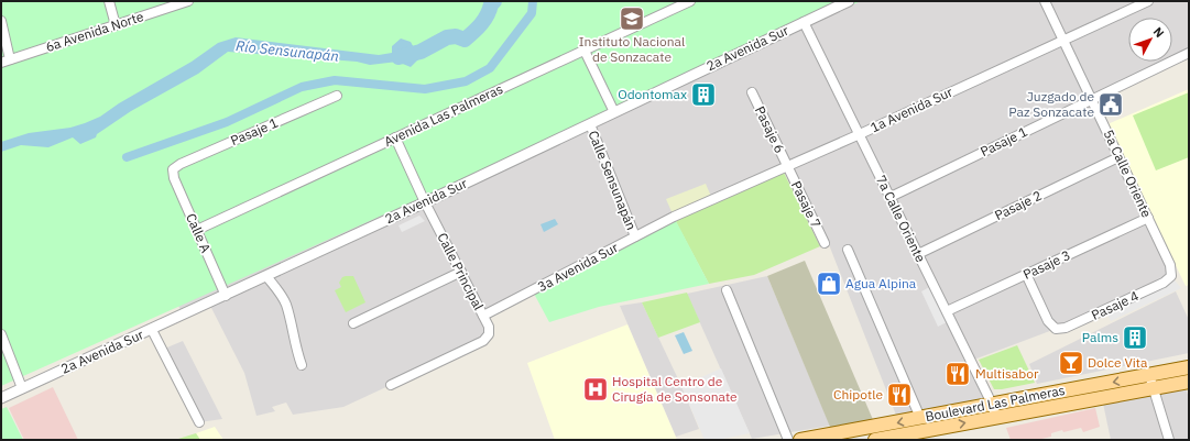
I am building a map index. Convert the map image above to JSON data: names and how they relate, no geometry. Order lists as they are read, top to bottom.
{
  "streets": {
    "main road": ["Boulevard Las Palmeras"],
    "street": [
      "6a Avenida Norte",
      "2a Avenida Sur",
      "1a Avenida Sur",
      "Avenida Las Palmeras",
      "Pasaje 6",
      "Pasaje 1",
      "5a Calle Oriente",
      "Calle Sensunapán",
      "Pasaje 7",
      "Pasaje 2",
      "7a Calle Oriente",
      "Calle A",
      "Pasaje 3",
      "3a Avenida Sur",
      "Calle Principal",
      "Pasaje 4"
    ]
  },
  "crossings": [
    ["2a Avenida Sur", "Calle Sensunapán"],
    ["2a Avenida Sur", "7a Calle Oriente"],
    ["2a Avenida Sur", "Calle A"],
    ["2a Avenida Sur", "Calle Principal"],
    ["1a Avenida Sur", "Pasaje 6"],
    ["1a Avenida Sur", "5a Calle Oriente"],
    ["1a Avenida Sur", "Pasaje 7"],
    ["1a Avenida Sur", "7a Calle Oriente"],
    ["1a Avenida Sur", "3a Avenida Sur"],
    ["Avenida Las Palmeras", "Calle A"],
    ["Avenida Las Palmeras", "Calle Principal"],
    ["Pasaje 6", "Pasaje 7"],
    ["Pasaje 1", "5a Calle Oriente"],
    ["Pasaje 1", "7a Calle Oriente"],
    ["Pasaje 1", "Calle A"],
    ["5a Calle Oriente", "Pasaje 2"],
    ["5a Calle Oriente", "Pasaje 3"],
    ["5a Calle Oriente", "Pasaje 4"],
    ["Calle Sensunapán", "3a Avenida Sur"],
    ["Pasaje 2", "7a Calle Oriente"],
    ["7a Calle Oriente", "Pasaje 3"],
    ["7a Calle Oriente", "Boulevard Las Palmeras"],
    ["Pasaje 3", "Pasaje 4"],
    ["3a Avenida Sur", "Calle Principal"]
  ],
  "water": ["Río Sensunapán"],
  "places": {
    "school or university": ["Instituto Nacional de Sonzacate"],
    "building": ["Odontomax", "Palms"],
    "public building": ["Juzgado de Paz Sonzacate"],
    "shop": ["Agua Alpina"],
    "bar": ["Dolce Vita"],
    "restaurant": ["Multisabor", "Chipotle"],
    "hospital": ["Hospital Centro de Cirugía de Sonsonate"]
  },
  "north": "top right"
}
